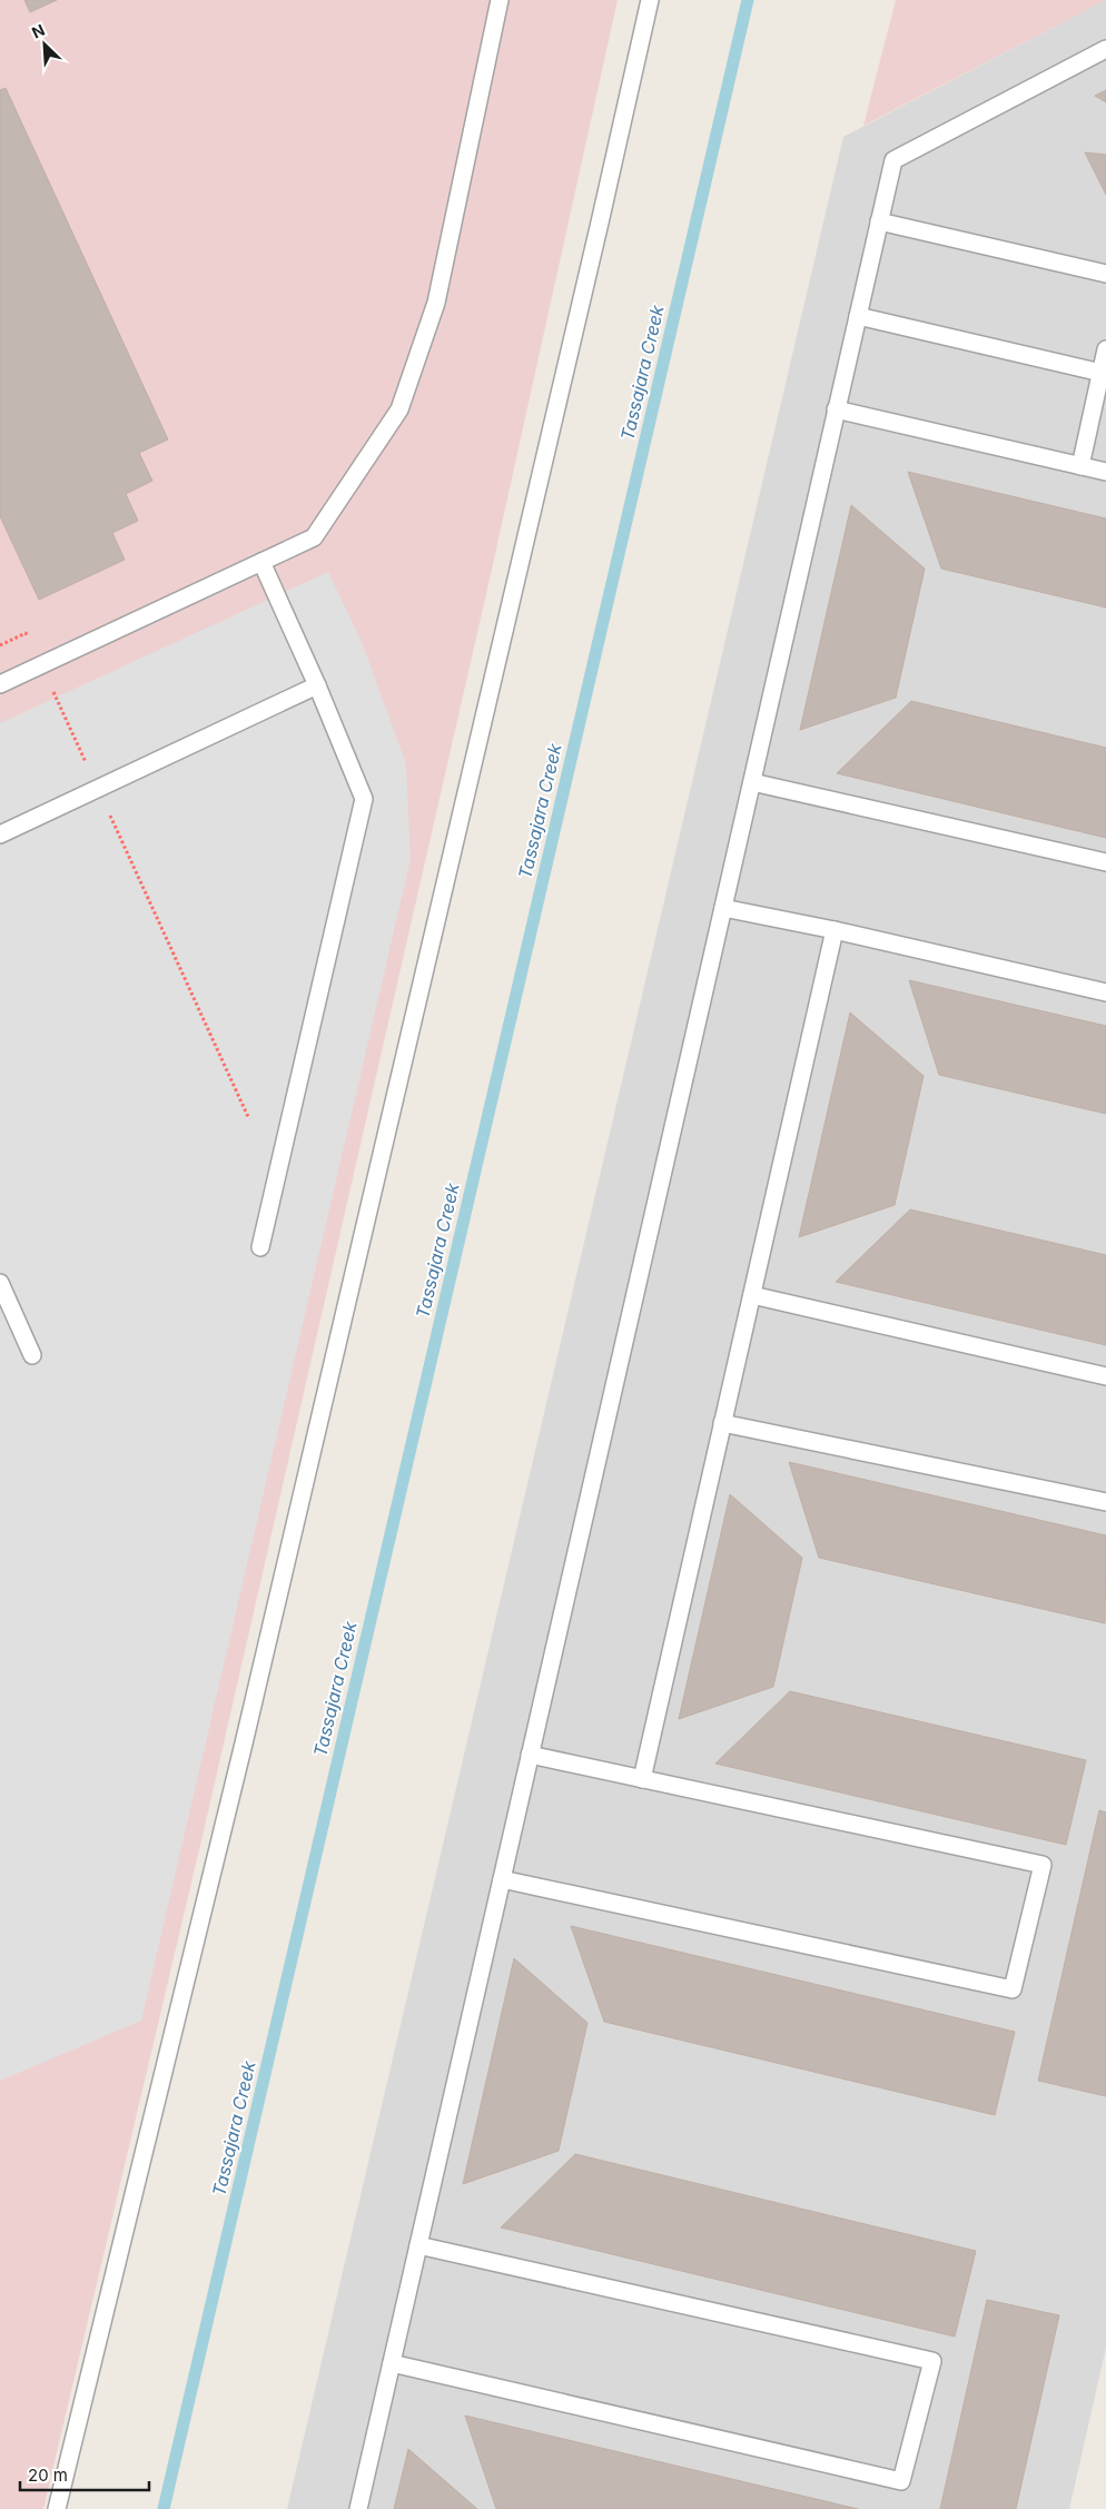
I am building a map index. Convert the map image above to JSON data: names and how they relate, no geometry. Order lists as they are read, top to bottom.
{
  "water": ["Tassajara Creek"],
  "scale_bar": "20 m",
  "north": "top left"
}
